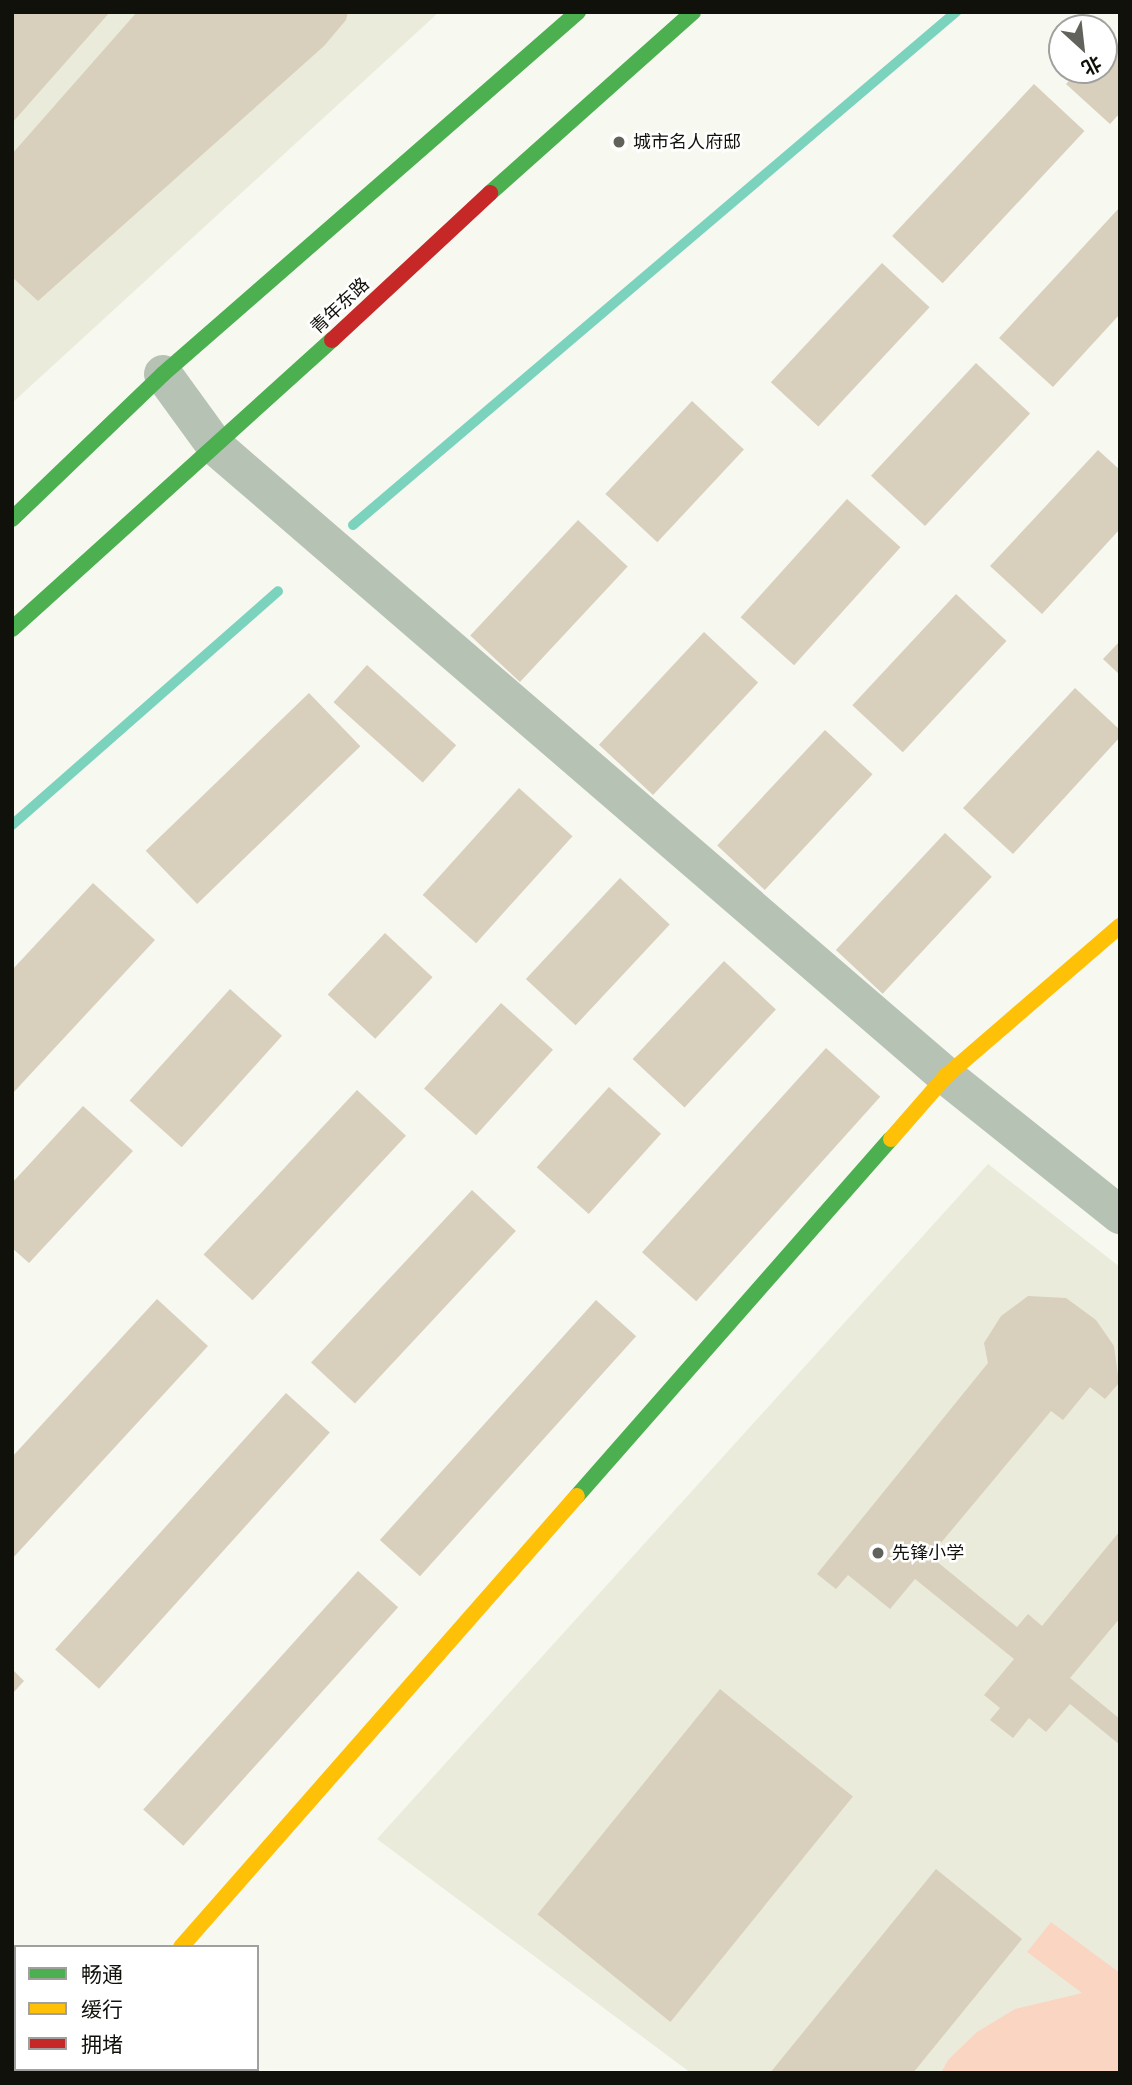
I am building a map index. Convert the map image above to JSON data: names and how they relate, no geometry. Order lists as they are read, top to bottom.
{
  "streets": {
    "main road": ["青年东路"]
  },
  "places": ["城市名人府邸", "先锋小学"],
  "legend": ["畅通", "缓行", "拥堵"],
  "north": "bottom right"
}
